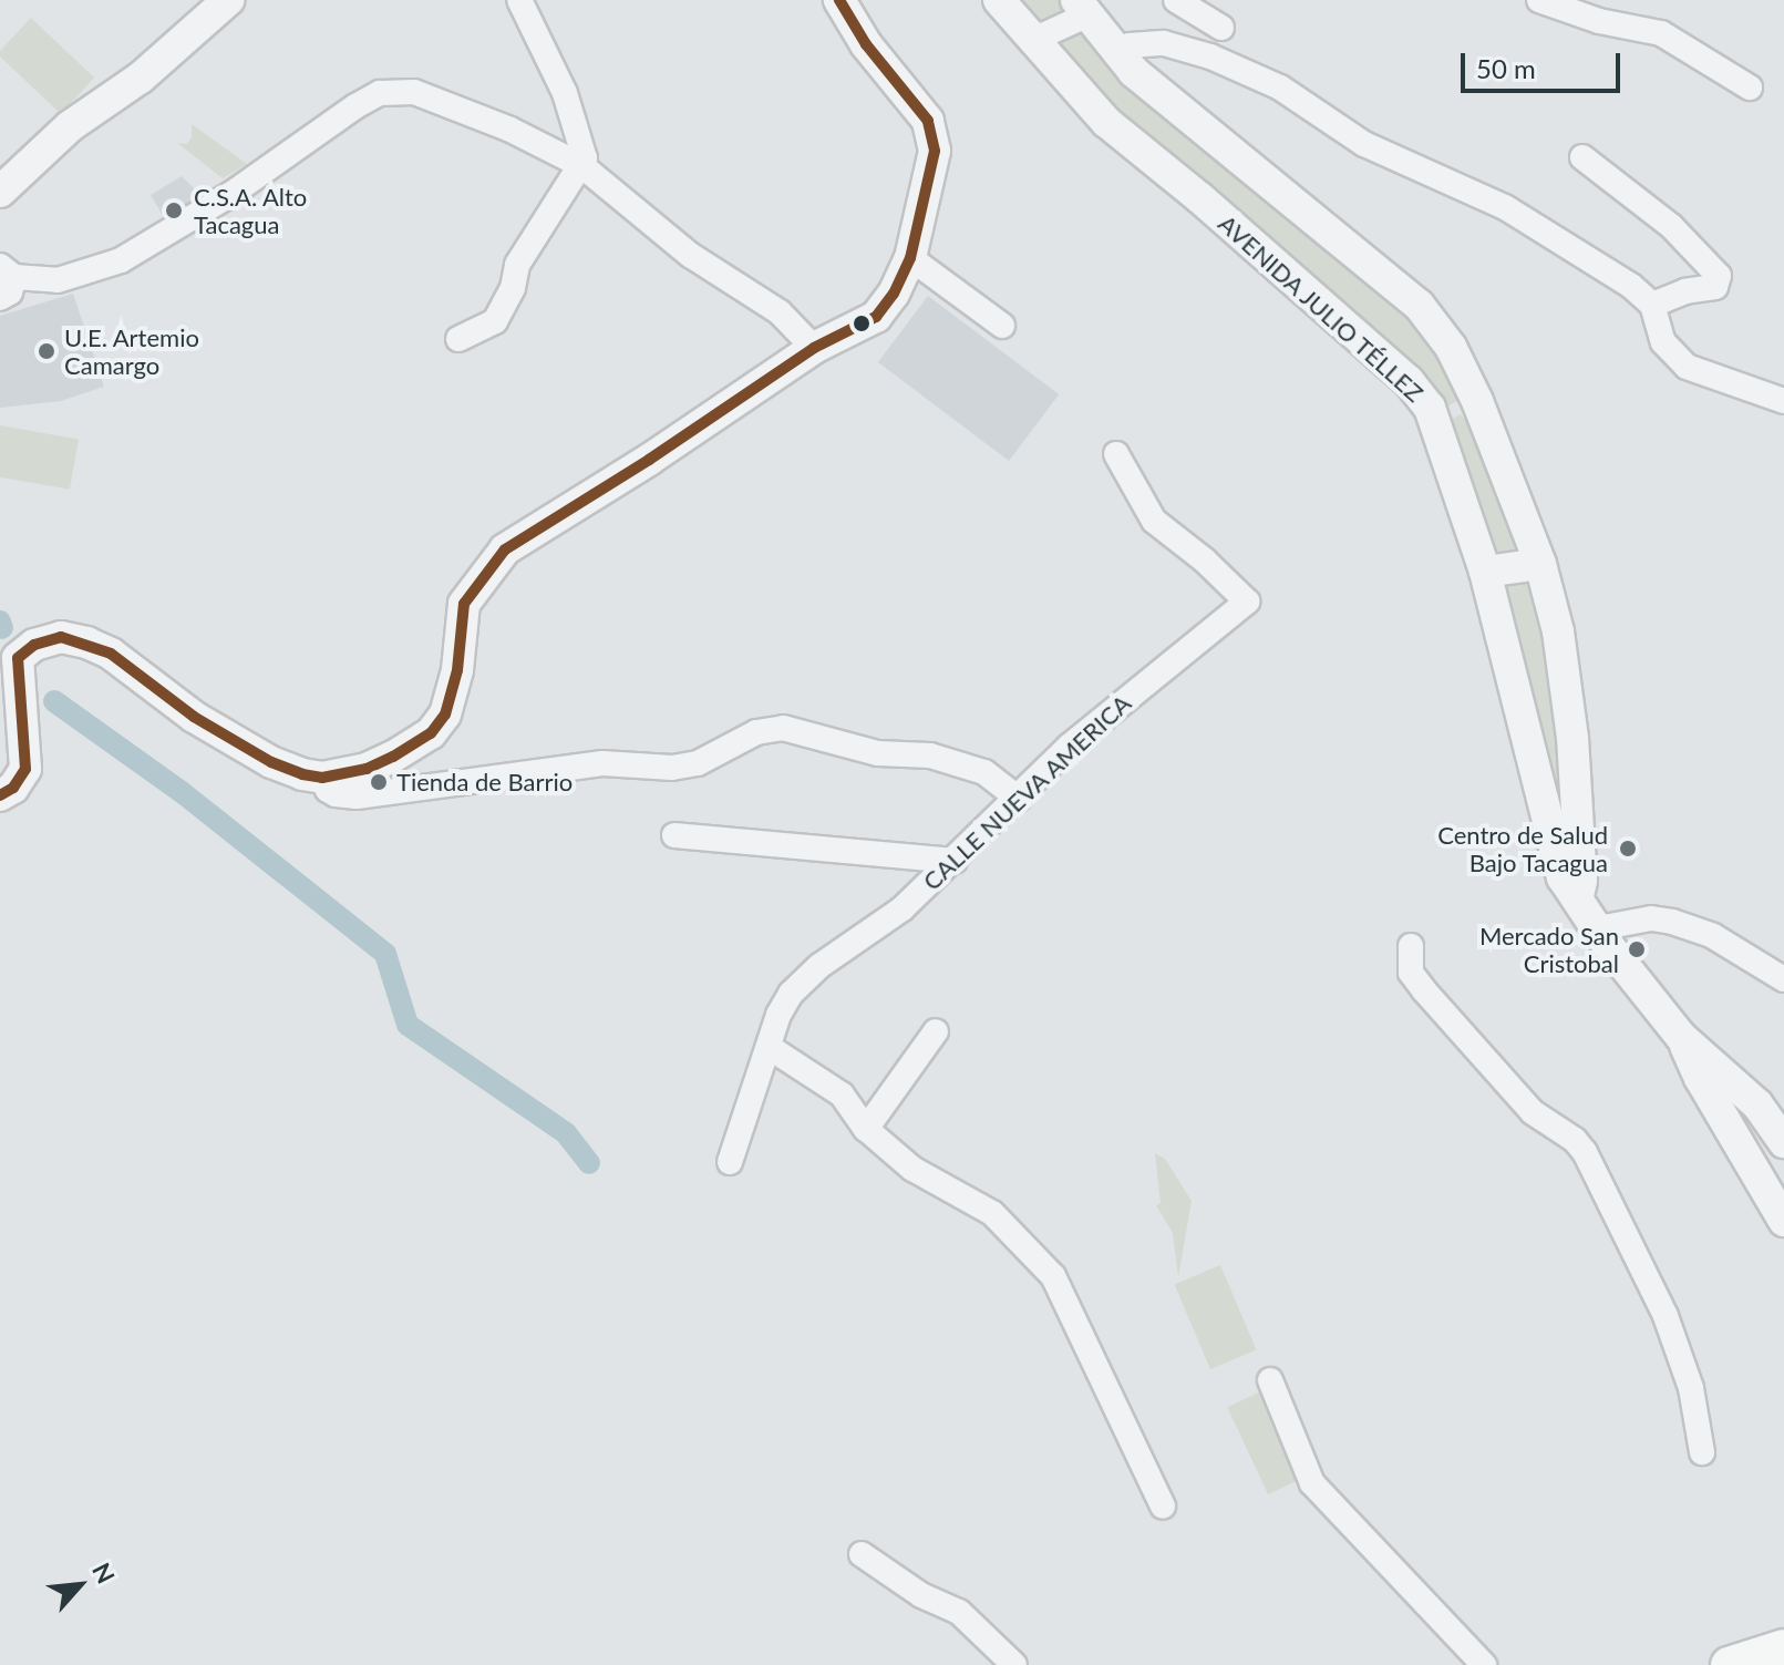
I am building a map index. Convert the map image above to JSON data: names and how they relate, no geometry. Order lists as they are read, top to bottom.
{
  "streets": {
    "street": ["AVENIDA JULIO TÉLLEZ", "CALLE NUEVA AMERICA"]
  },
  "places": [
    "C.S.A. Alto Tacagua",
    "U.E. Artemio Camargo",
    "Tienda de Barrio",
    "Centro de Salud Bajo Tacagua",
    "Mercado San Cristobal"
  ],
  "scale_bar": "50 m",
  "north": "top right"
}
